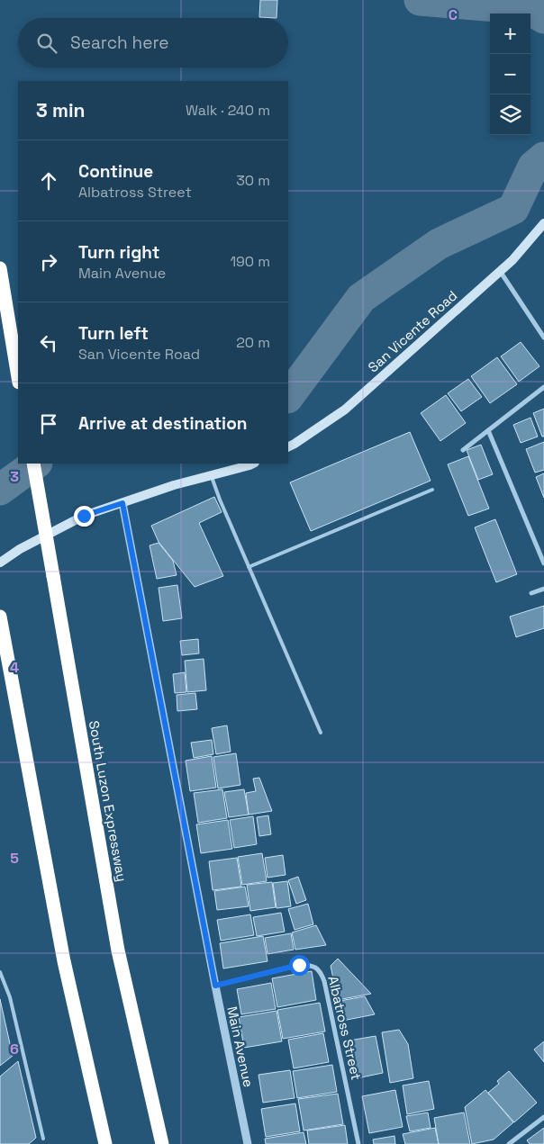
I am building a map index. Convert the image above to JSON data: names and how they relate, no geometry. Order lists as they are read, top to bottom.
{
  "streets": {
    "highway": ["South Luzon Expressway"],
    "main road": ["San Vicente Road"],
    "street": ["Albatross Street", "Main Avenue"]
  },
  "crossings": [
    ["Albatross Street", "Main Avenue"]
  ],
  "page": {
    "map_buttons": ["+", "−"],
    "search": "Search here",
    "heading": ["3 min", "Walk · 240 m"],
    "list": [
      ["Continue", "Albatross Street", "30 m"],
      ["Turn right", "Main Avenue", "190 m"],
      ["Turn left", "San Vicente Road", "20 m"],
      "Arrive at destination"
    ]
  },
  "grid": {
    "columns": ["C"],
    "rows": [
      "3",
      "4",
      "5",
      "6"
    ]
  }
}
